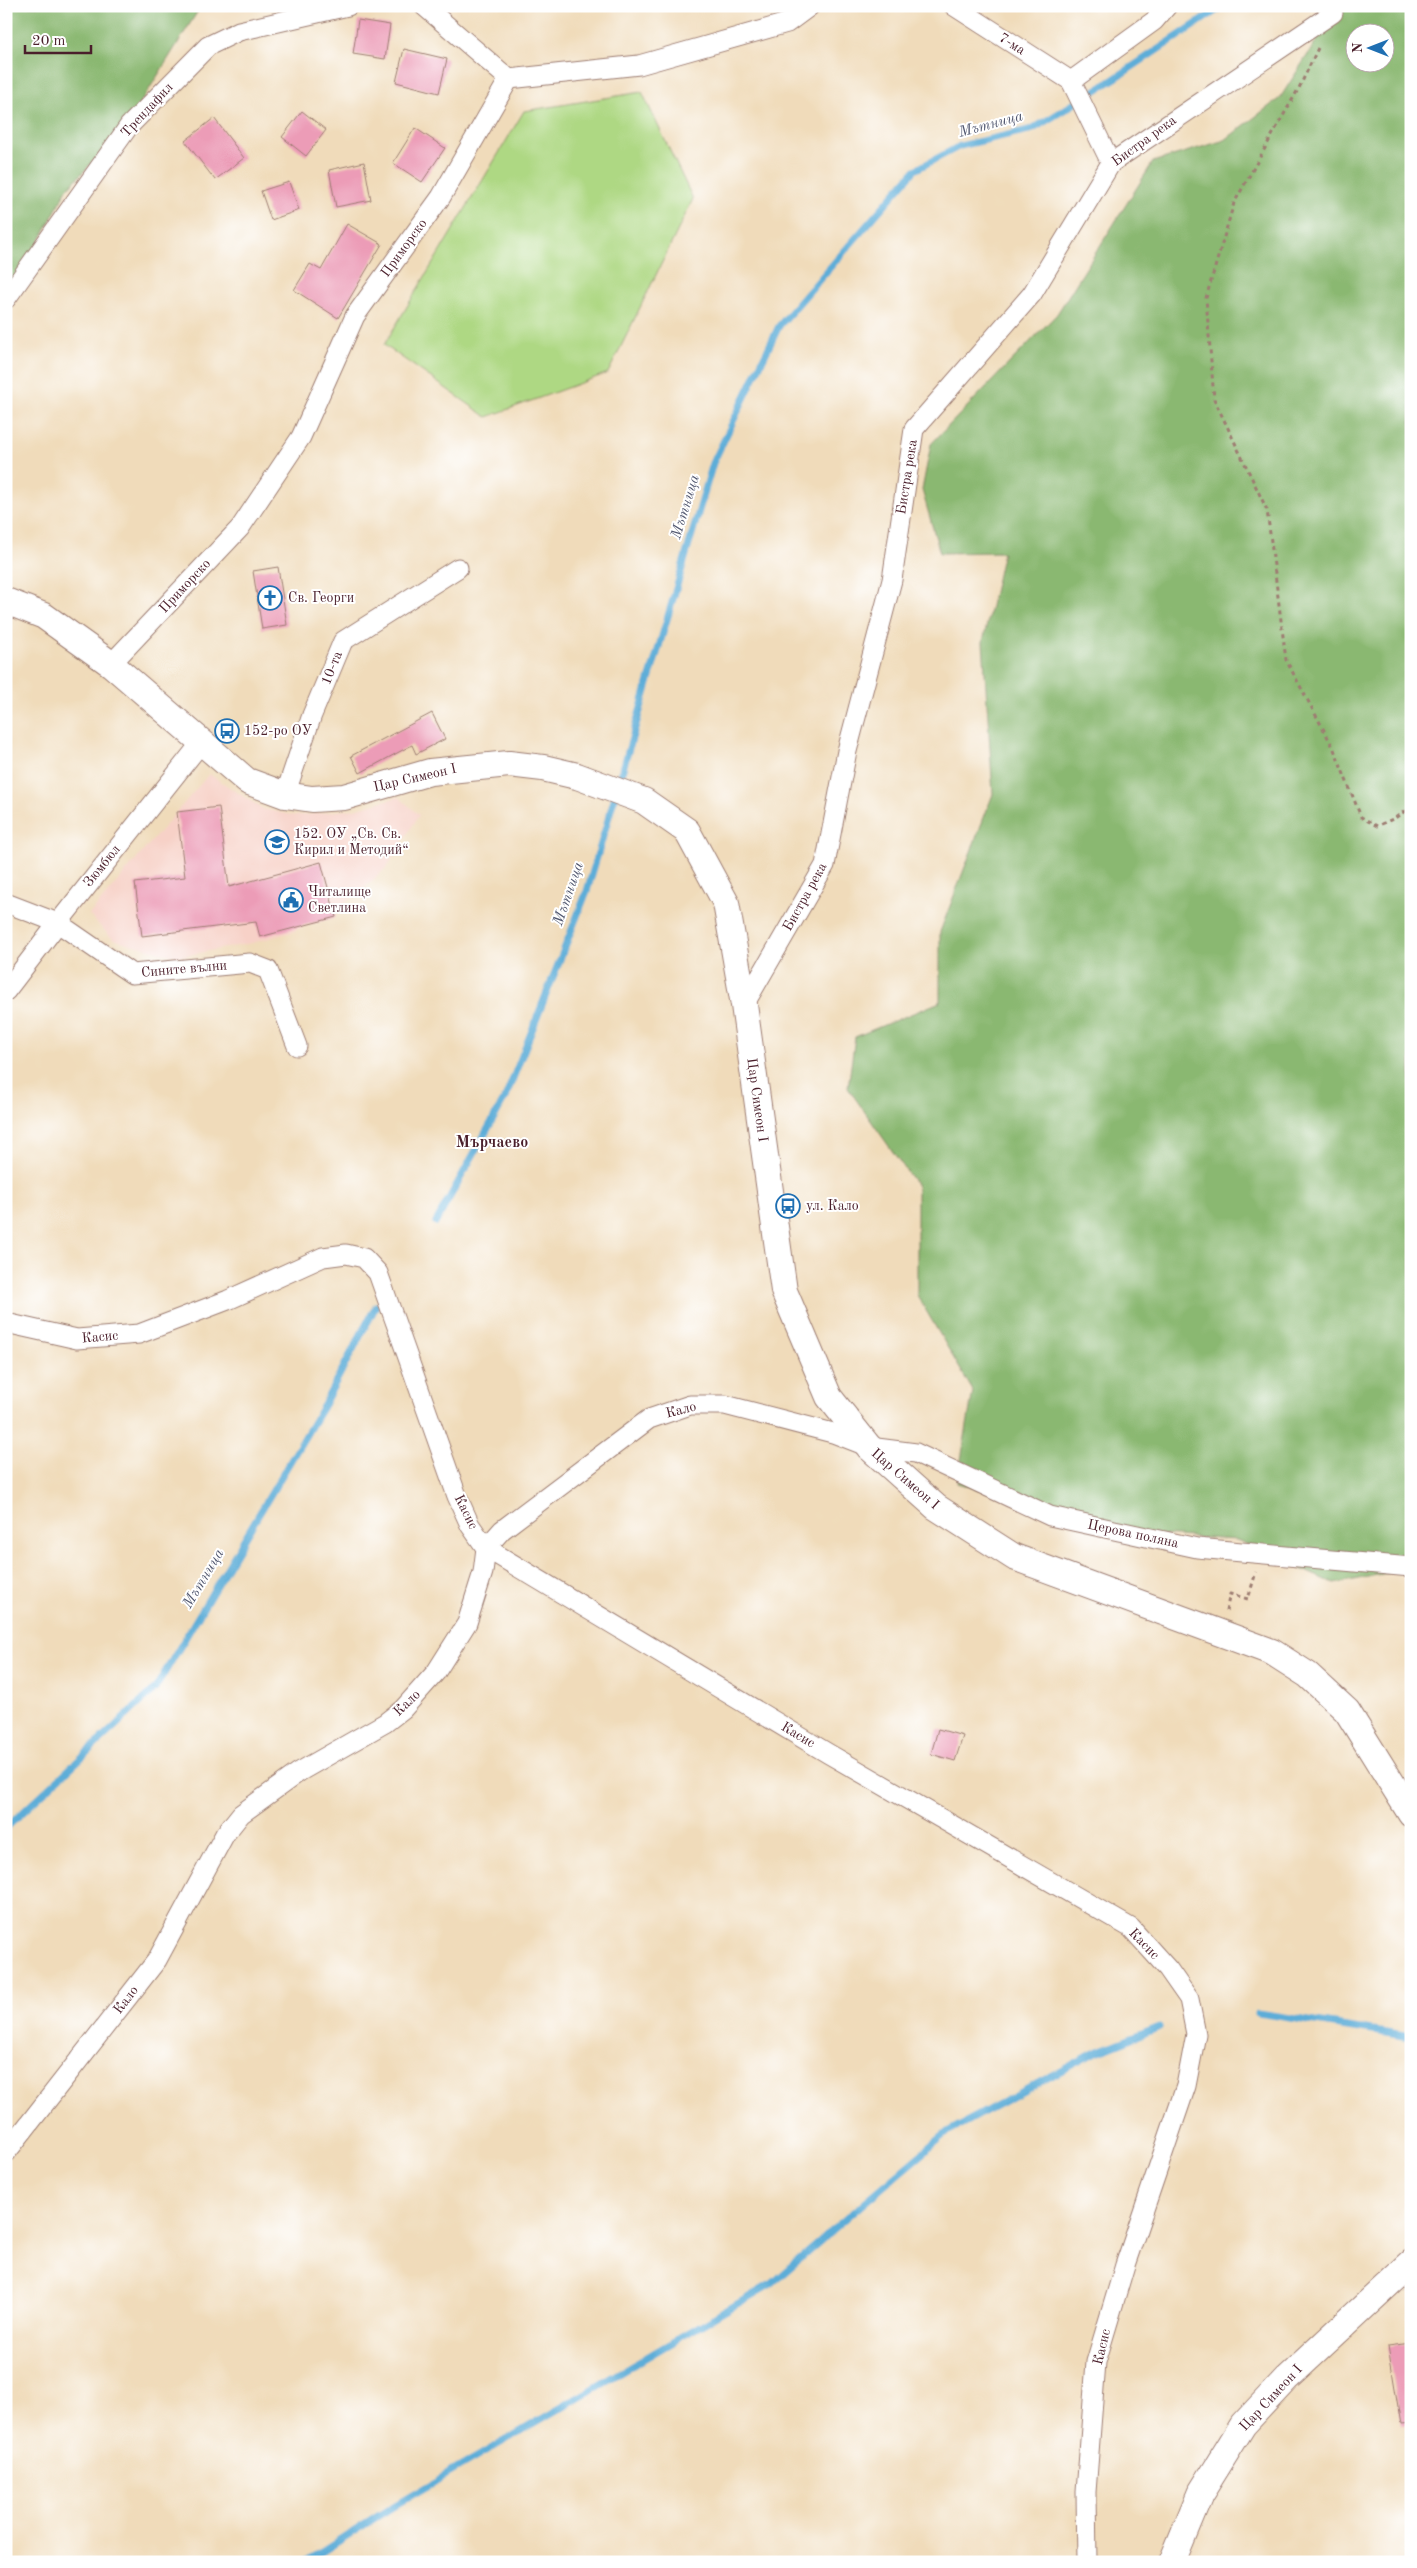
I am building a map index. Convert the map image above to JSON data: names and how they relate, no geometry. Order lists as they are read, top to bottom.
{
  "streets": {
    "street": [
      "7-ма",
      "Трендафил",
      "Бистра река",
      "Приморско",
      "10-та",
      "Цар Симеон I",
      "Зюмбюл",
      "Сините вълни",
      "Касис",
      "Кало",
      "Церова поляна"
    ]
  },
  "crossings": [
    ["Бистра река", "Цар Симеон I"],
    ["Приморско", "Цар Симеон I"],
    ["10-та", "Цар Симеон I"],
    ["Цар Симеон I", "Зюмбюл"],
    ["Цар Симеон I", "Кало"],
    ["Цар Симеон I", "Церова поляна"],
    ["Зюмбюл", "Сините вълни"],
    ["Касис", "Кало"],
    ["Кало", "Церова поляна"]
  ],
  "districts": ["Мърчаево"],
  "water": ["Мътница"],
  "places": {
    "church": ["Св. Георги"],
    "bus stop": ["152-ро ОУ", "ул. Кало"],
    "school or university": ["152. ОУ „Св. Св. Кирил и Методий“"],
    "public building": ["Читалище Светлина"]
  },
  "scale_bar": "20 m",
  "north": "left"
}
